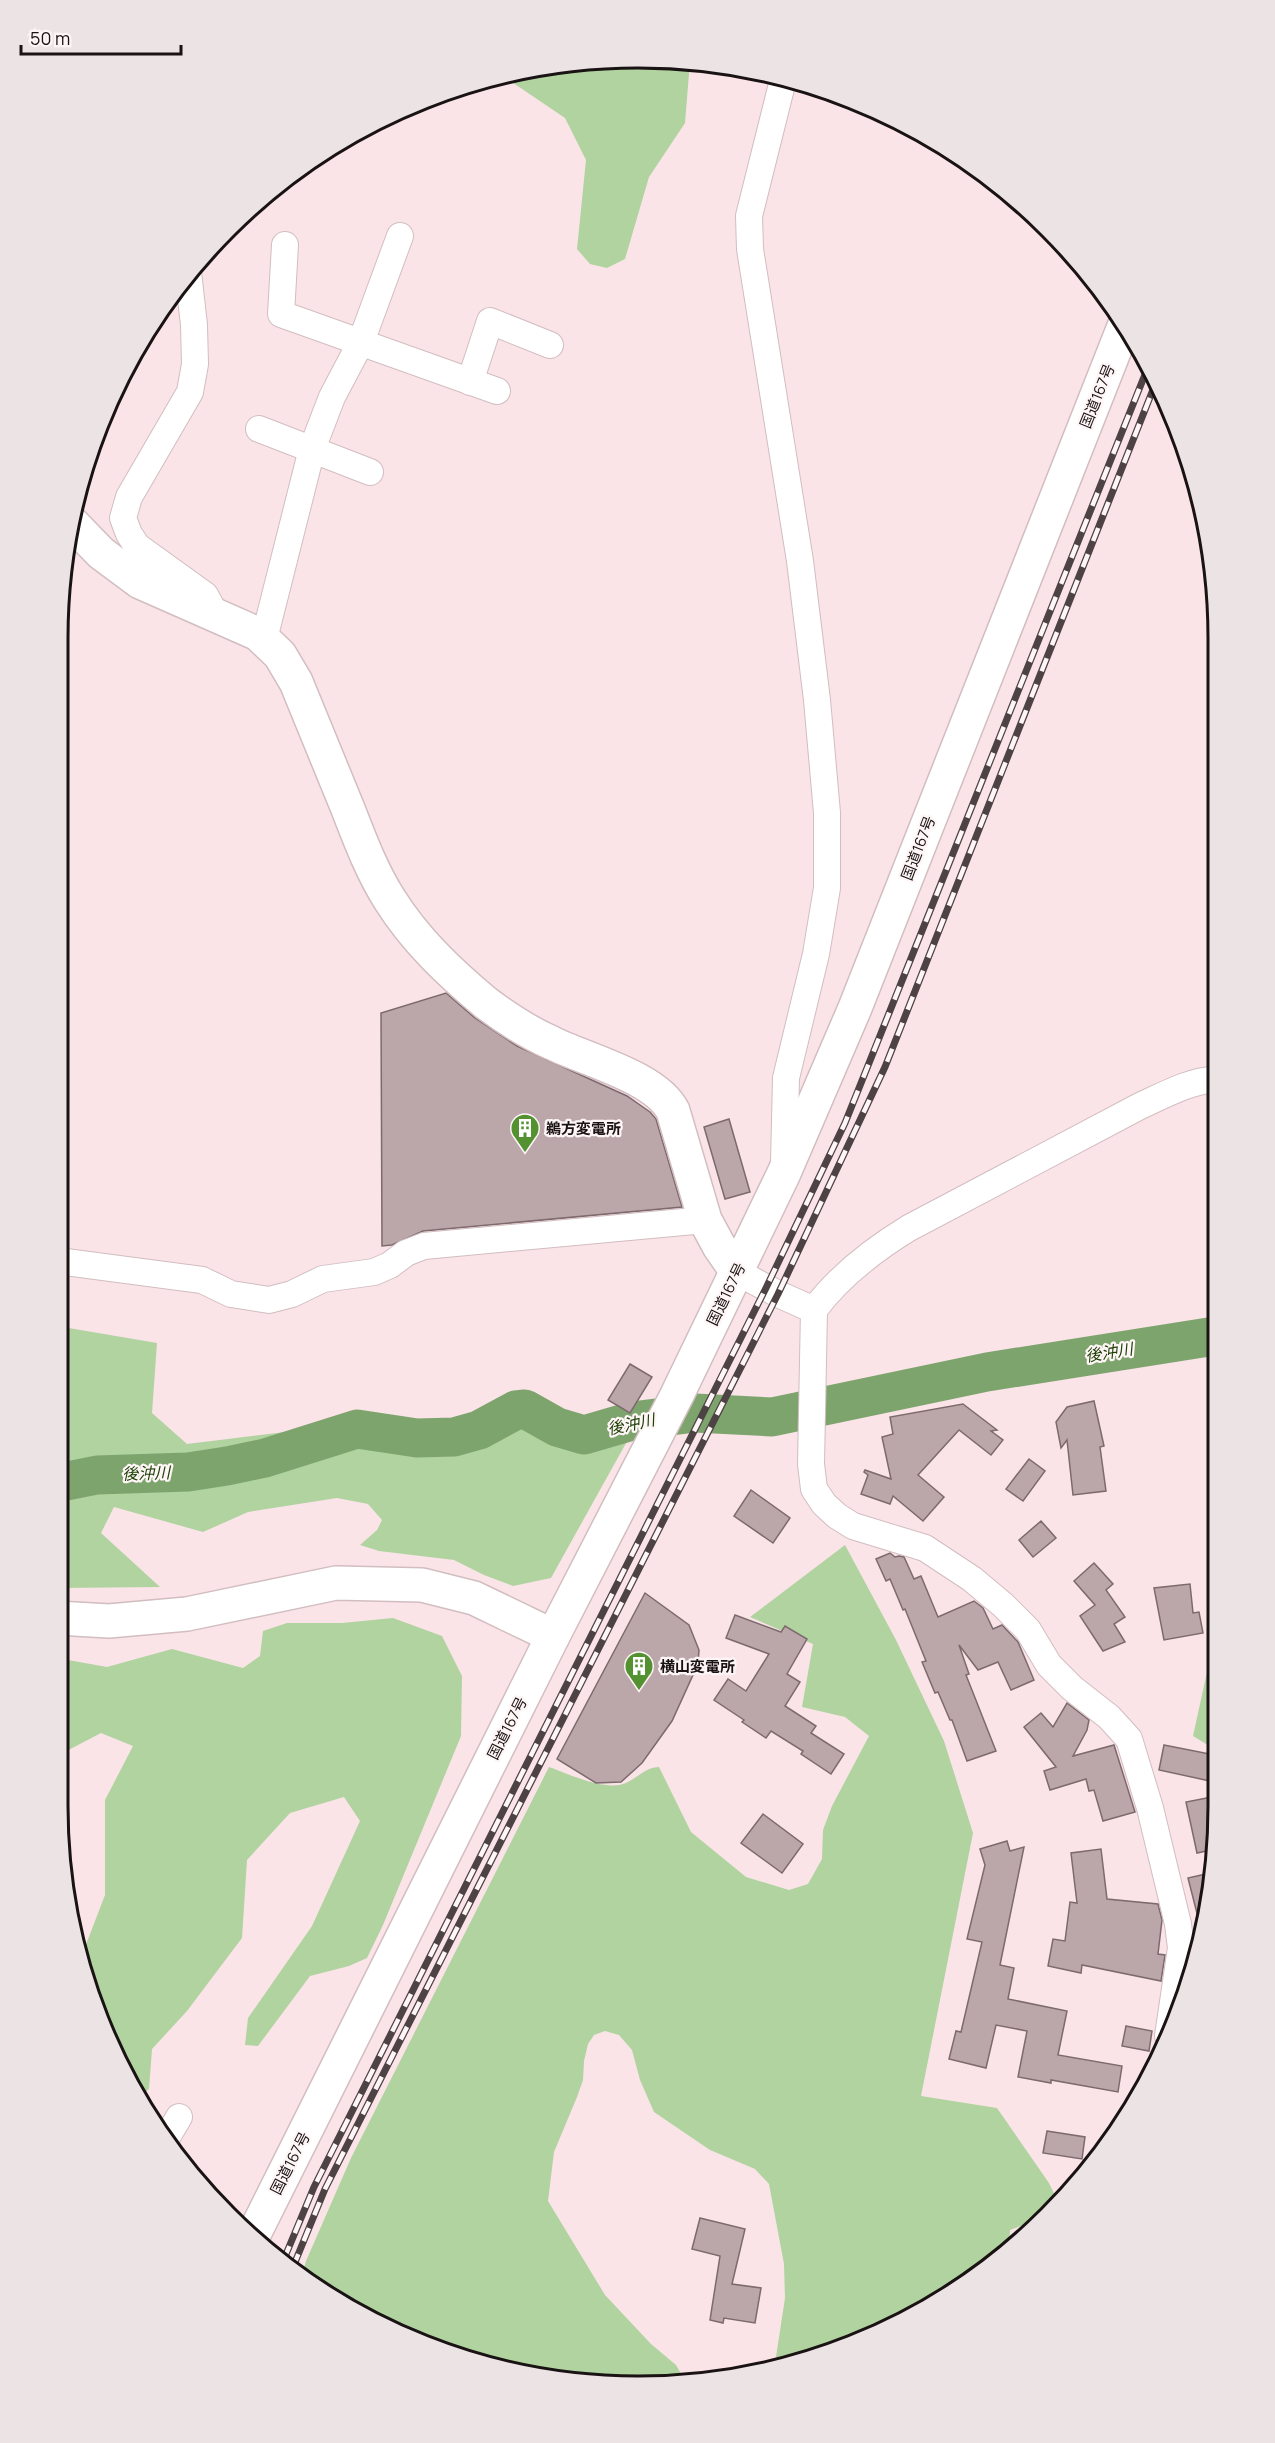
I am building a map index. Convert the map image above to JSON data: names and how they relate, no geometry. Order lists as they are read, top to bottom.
{
  "streets": {
    "street": ["国道167号"]
  },
  "water": ["後沖川"],
  "places": {
    "building": ["鵜方変電所", "横山変電所"]
  },
  "scale_bar": "50 m"
}
